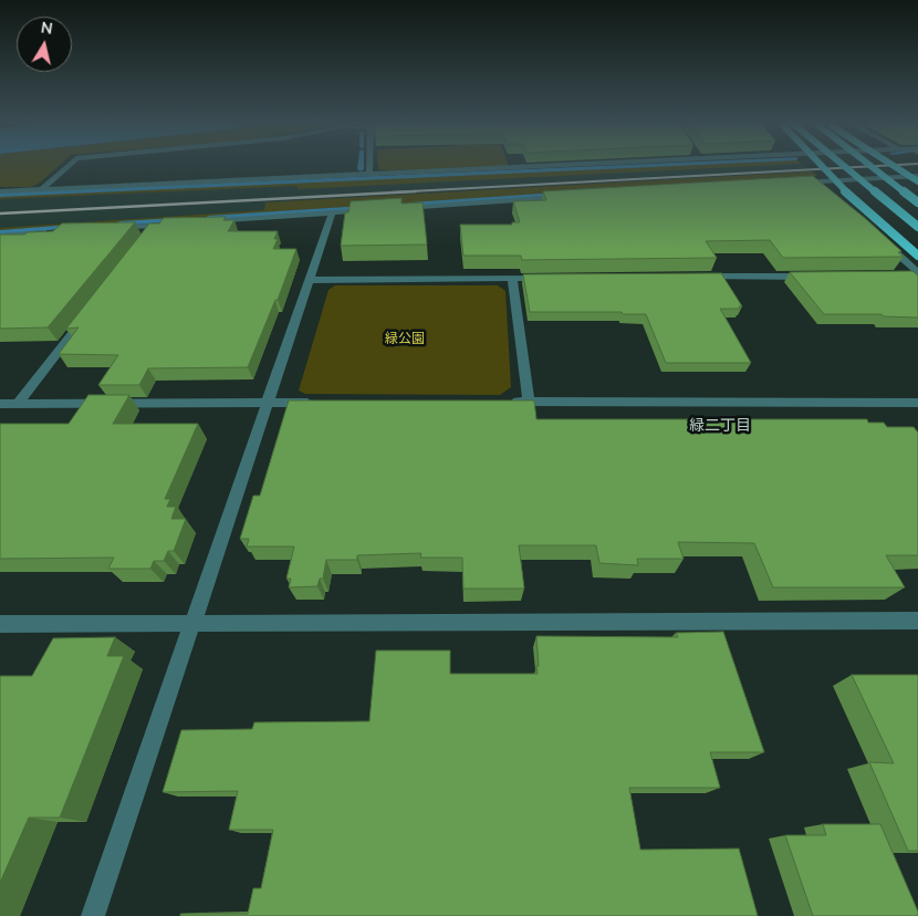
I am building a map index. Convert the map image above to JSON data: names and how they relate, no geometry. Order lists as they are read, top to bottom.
{
  "districts": ["緑二丁目"],
  "parks": ["緑公園"],
  "north": "top"
}
